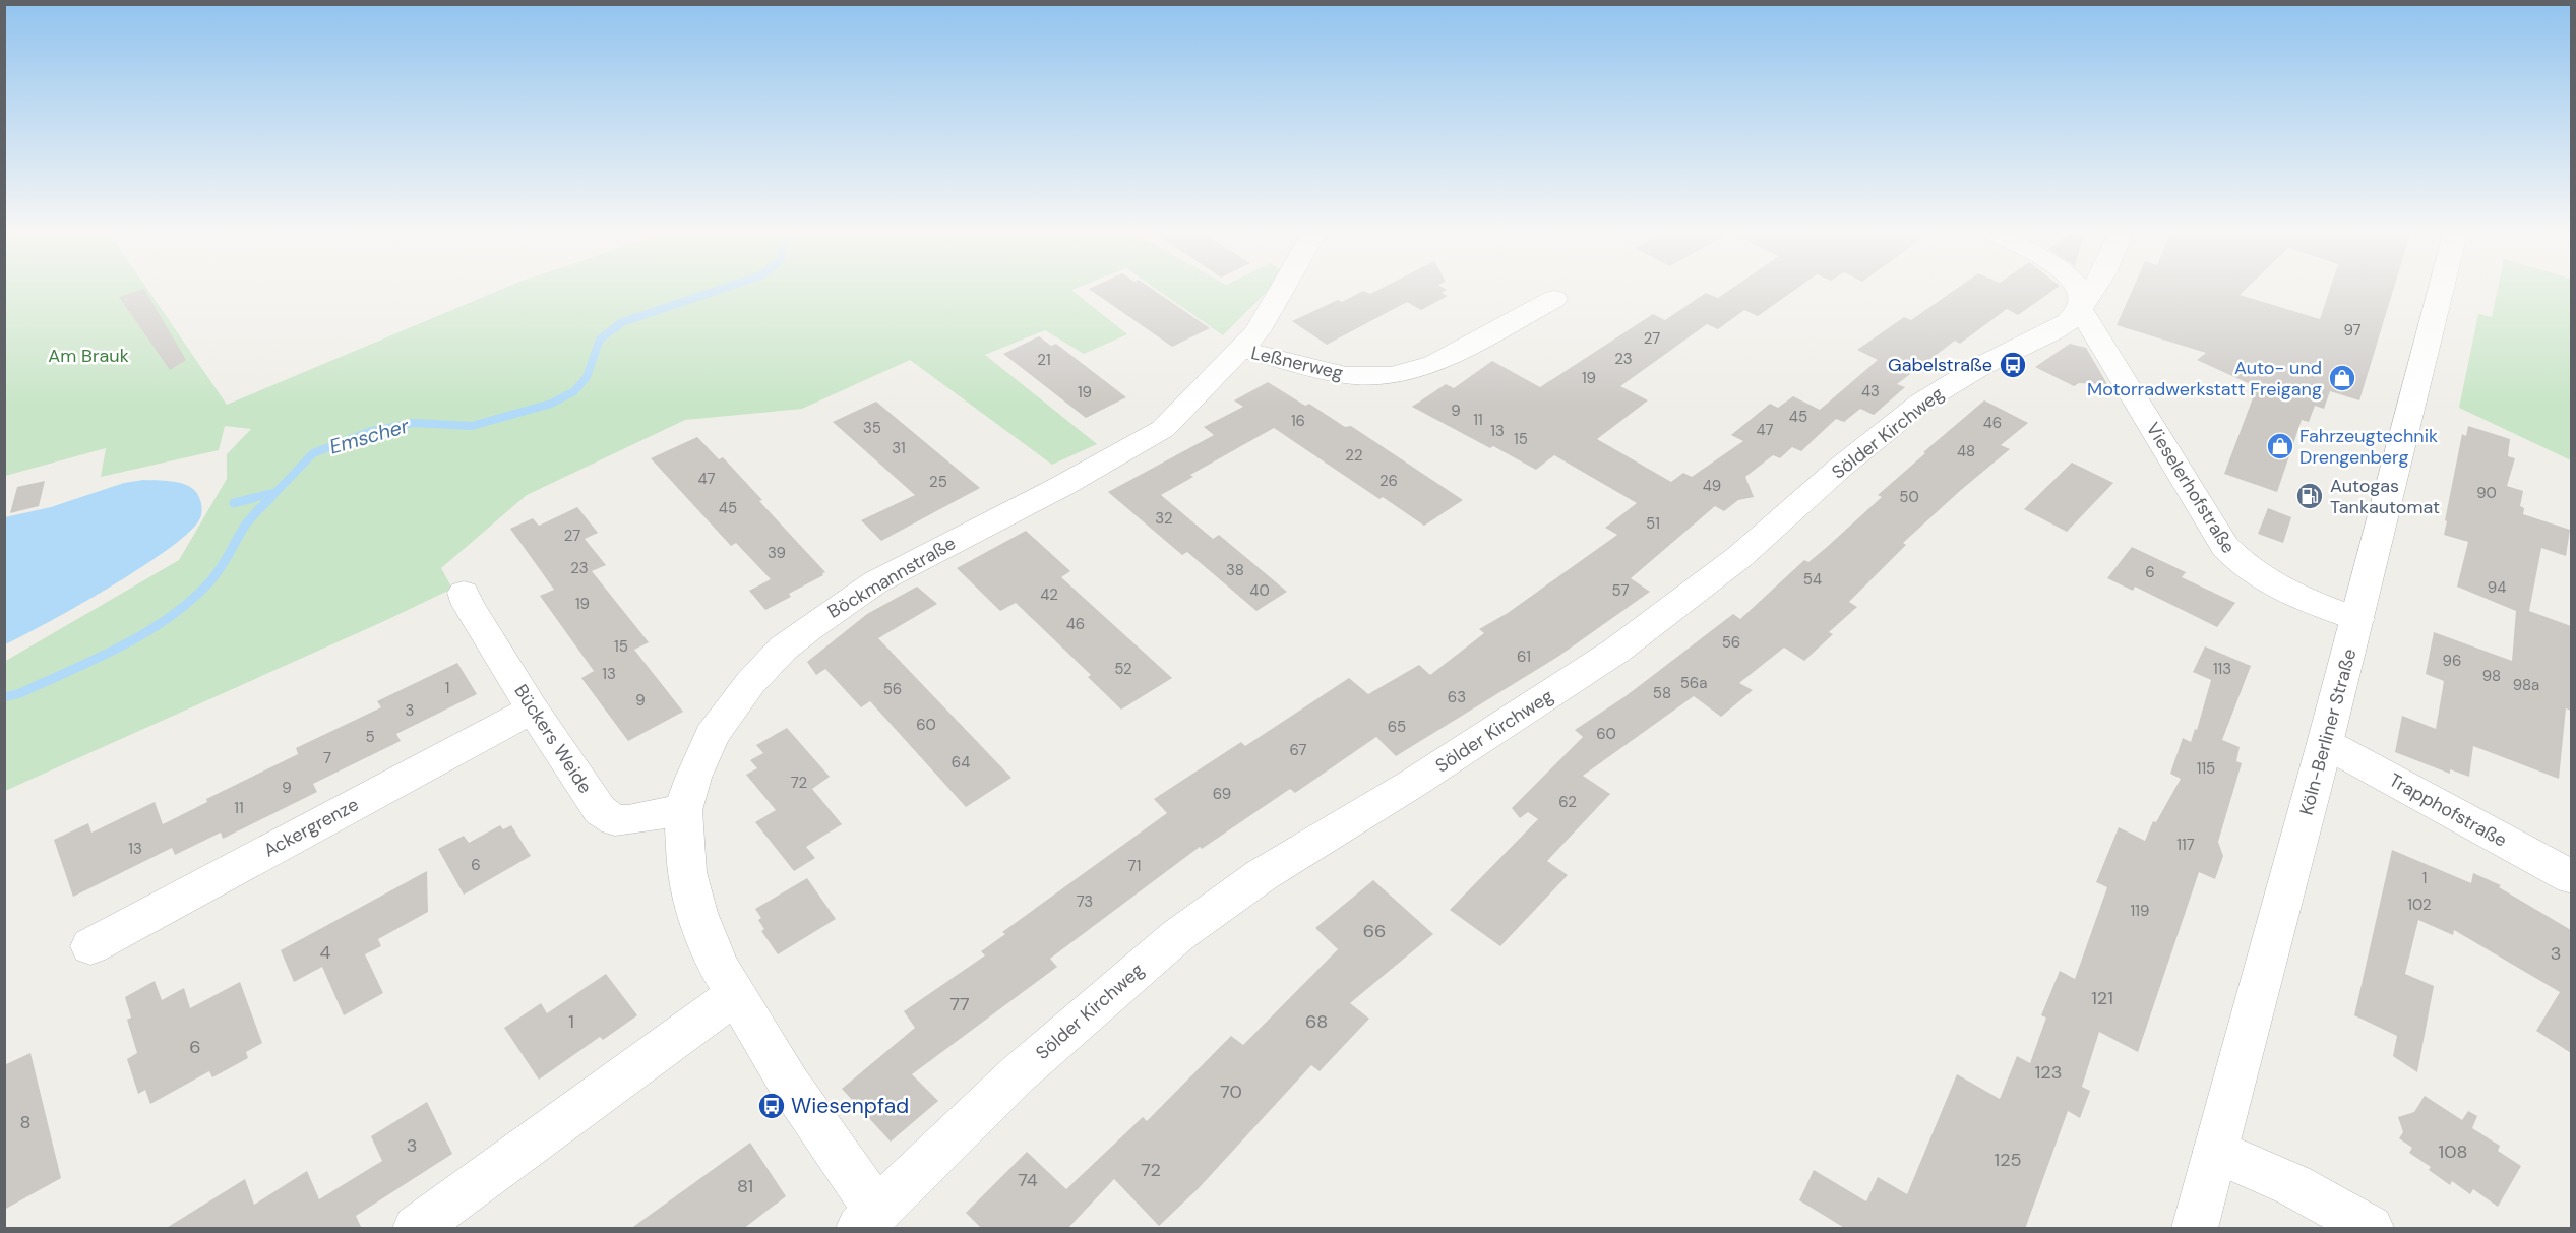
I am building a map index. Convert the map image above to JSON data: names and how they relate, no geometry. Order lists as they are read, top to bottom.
{
  "streets": {
    "street": [
      "Leßnerweg",
      "Sölder Kirchweg",
      "Vieselerhofstraße",
      "Böckmannstraße",
      "Köln-Berliner Straße",
      "Bückers Weide",
      "Trapphofstraße",
      "Ackergrenze"
    ]
  },
  "crossings": [
    ["Leßnerweg", "Böckmannstraße"],
    ["Sölder Kirchweg", "Vieselerhofstraße"],
    ["Sölder Kirchweg", "Böckmannstraße"],
    ["Vieselerhofstraße", "Köln-Berliner Straße"],
    ["Böckmannstraße", "Bückers Weide"],
    ["Köln-Berliner Straße", "Trapphofstraße"],
    ["Bückers Weide", "Ackergrenze"]
  ],
  "water": ["Emscher"],
  "parks": ["Am Brauk"],
  "places": {
    "bus stop": ["Gabelstraße", "Wiesenpfad"],
    "shop": ["Auto- und Motorradwerkstatt Freigang", "Fahrzeugtechnik Drengenberg"],
    "fuel station": ["Autogas Tankautomat"]
  },
  "house_numbers": [
    "97",
    "27",
    "23",
    "21",
    "19",
    "43",
    "19",
    "9",
    "45",
    "11",
    "16",
    "46",
    "35",
    "47",
    "13",
    "15",
    "31",
    "48",
    "22",
    "47",
    "26",
    "25",
    "49",
    "90",
    "50",
    "45",
    "32",
    "51",
    "27",
    "39",
    "23",
    "38",
    "6",
    "54",
    "94",
    "40",
    "57",
    "42",
    "19",
    "46",
    "56",
    "15",
    "61",
    "96",
    "52",
    "113",
    "13",
    "98",
    "56a",
    "98a",
    "1",
    "56",
    "58",
    "63",
    "9",
    "3",
    "60",
    "65",
    "60",
    "5",
    "67",
    "7",
    "64",
    "115",
    "72",
    "9",
    "69",
    "62",
    "11",
    "117",
    "13",
    "6",
    "71",
    "1",
    "73",
    "102",
    "119",
    "66",
    "4",
    "3",
    "121",
    "77",
    "1",
    "68",
    "6",
    "123",
    "70",
    "8",
    "3",
    "108",
    "125",
    "72",
    "74",
    "81"
  ]
}
